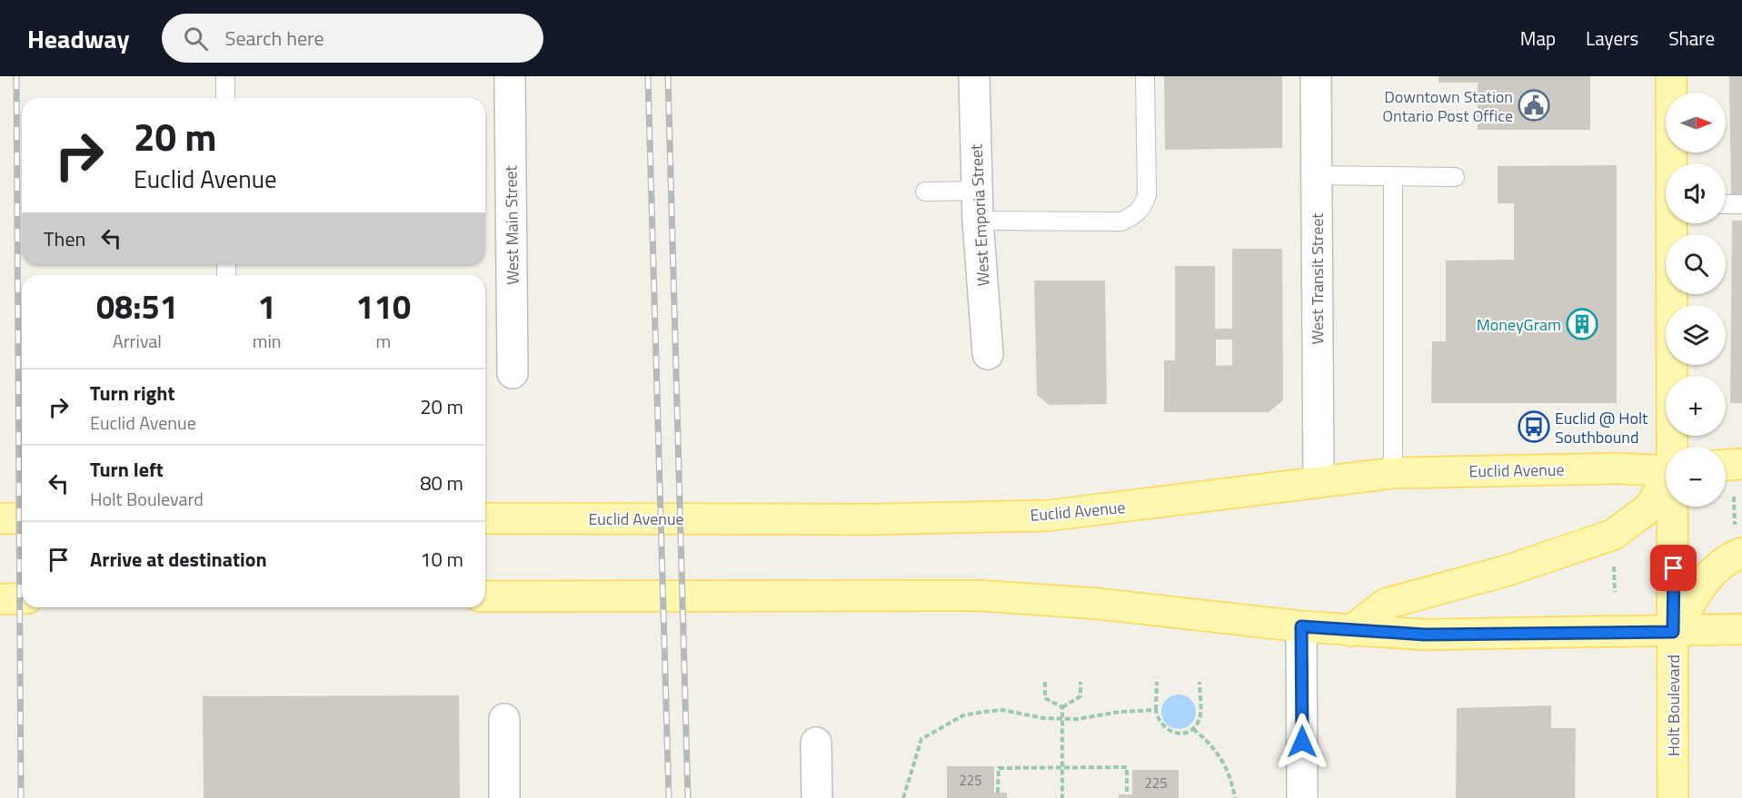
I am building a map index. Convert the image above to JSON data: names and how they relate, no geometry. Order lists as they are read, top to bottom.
{
  "streets": {
    "main road": ["Euclid Avenue", "Holt Boulevard"],
    "street": ["West Emporia Street", "West Main Street", "West Transit Street"]
  },
  "crossings": [
    ["West Transit Street", "Euclid Avenue"]
  ],
  "places": {
    "public building": ["Downtown Station Ontario Post Office"],
    "building": ["MoneyGram"],
    "bus stop": ["Euclid @ Holt Southbound"]
  },
  "house_numbers": ["225", "225"],
  "north": "right",
  "page": {
    "header": "Headway",
    "search": "Search here",
    "nav": ["Map", "Layers", "Share"],
    "map_buttons": ["+", "−"],
    "turn": ["20 m", "Euclid Avenue"],
    "then": "Then",
    "eta": [
      "08:51",
      "Arrival",
      "1",
      "min",
      "110",
      "m"
    ],
    "list": [
      {
        "name": "Turn right",
        "note": "Euclid Avenue",
        "value": "20 m"
      },
      {
        "name": "Turn left",
        "note": "Holt Boulevard",
        "value": "80 m"
      },
      {
        "name": "Arrive at destination",
        "value": "10 m"
      }
    ]
  }
}
